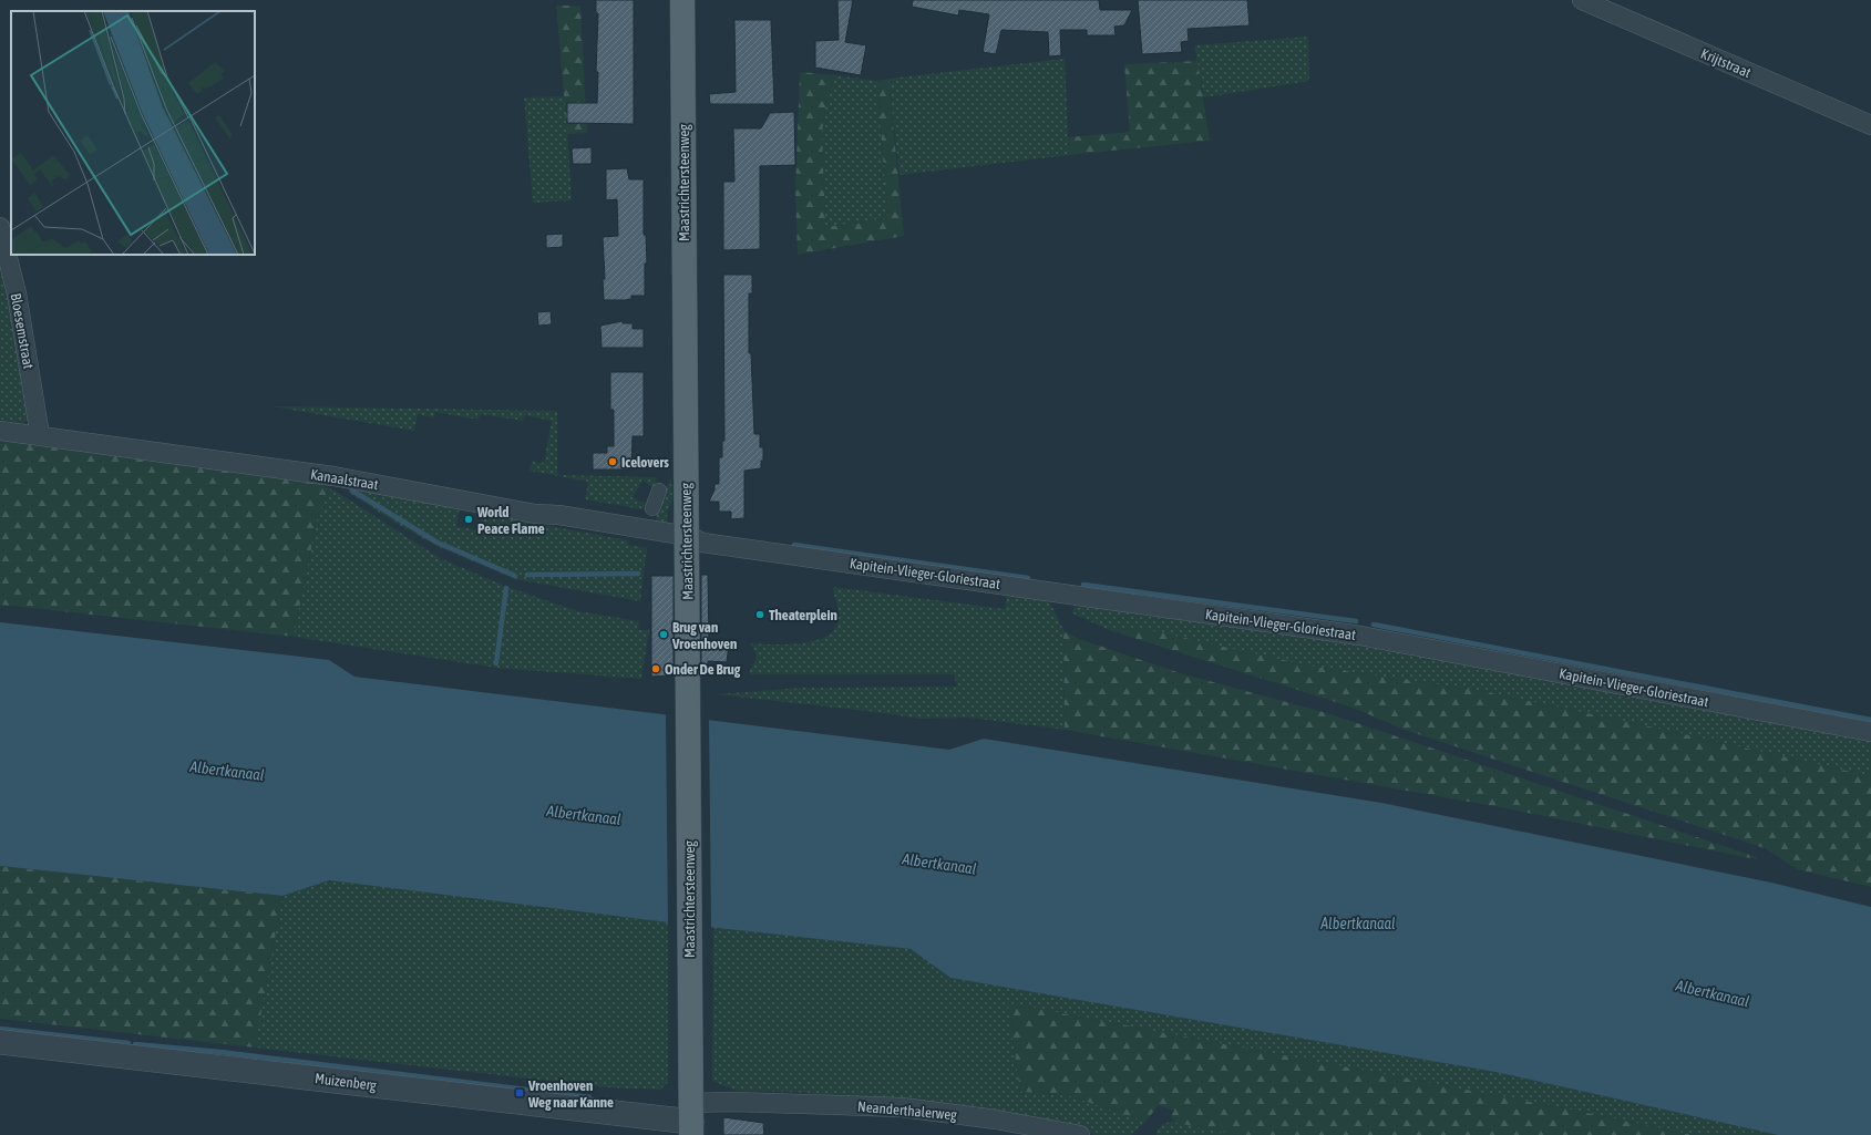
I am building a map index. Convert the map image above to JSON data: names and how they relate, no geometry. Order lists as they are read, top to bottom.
{
  "streets": {
    "main road": ["Maastrichtersteenweg"],
    "street": [
      "Krijtstraat",
      "Bloesemstraat",
      "Kanaalstraat",
      "Kapitein-Vlieger-Gloriestraat",
      "Muizenberg",
      "Neanderthalerweg"
    ]
  },
  "crossings": [
    ["Maastrichtersteenweg", "Kanaalstraat"],
    ["Maastrichtersteenweg", "Kapitein-Vlieger-Gloriestraat"],
    ["Maastrichtersteenweg", "Muizenberg"],
    ["Maastrichtersteenweg", "Neanderthalerweg"],
    ["Bloesemstraat", "Kanaalstraat"],
    ["Kanaalstraat", "Kapitein-Vlieger-Gloriestraat"],
    ["Muizenberg", "Neanderthalerweg"]
  ],
  "water": ["Albertkanaal"],
  "places": {
    "other": [
      "Icelovers",
      "World Peace Flame",
      "Theaterplein",
      "Brug van Vroenhoven",
      "Onder De Brug"
    ],
    "transit": ["Vroenhoven Weg naar Kanne"]
  }
}
